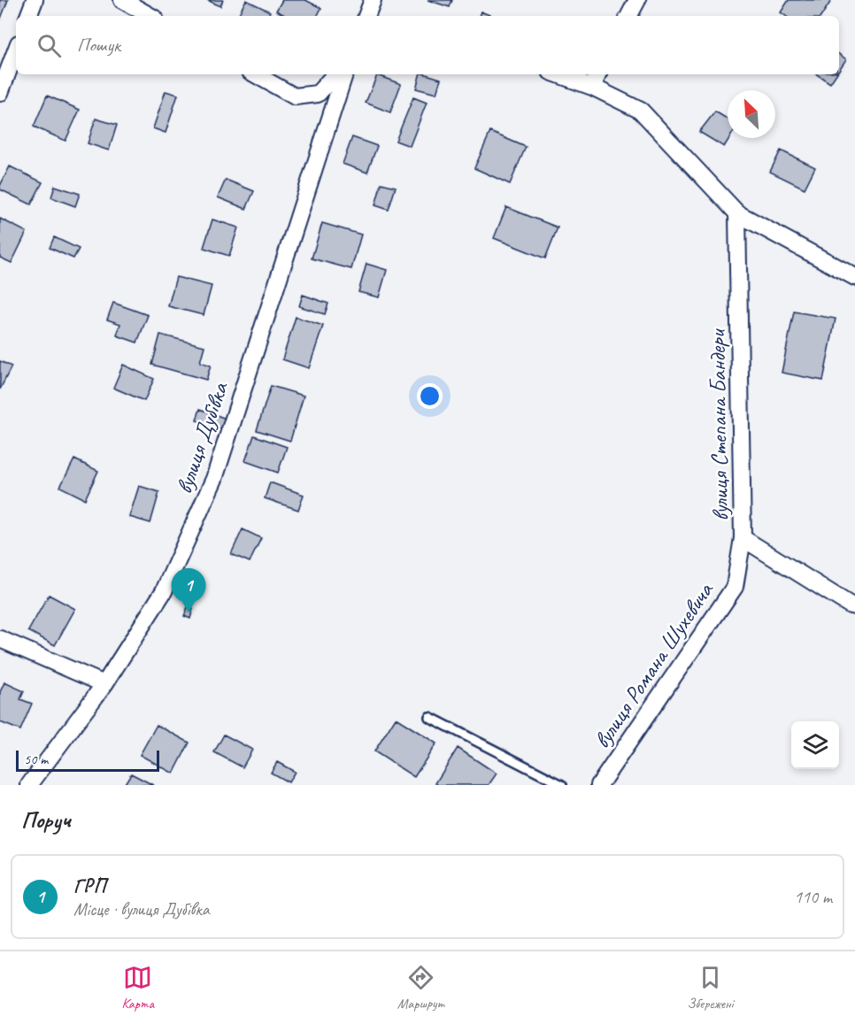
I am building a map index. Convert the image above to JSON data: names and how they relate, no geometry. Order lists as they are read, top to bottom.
{
  "streets": {
    "street": ["вулиця Степана Бандери", "вулиця Дубівка", "вулиця Романа Шухевича"]
  },
  "crossings": [
    ["вулиця Степана Бандери", "вулиця Романа Шухевича"]
  ],
  "scale_bar": "50 m",
  "north": "top left",
  "page": {
    "search": "Пошук",
    "pins": "1",
    "scale": "50 m",
    "heading": "Поруч",
    "list": [
      {
        "mark": "1",
        "name": "ГРП",
        "note": "Місце · вулиця Дубівка",
        "value": "110 m"
      }
    ],
    "nav": ["Карта", "Маршрут", "Збережені"]
  }
}
